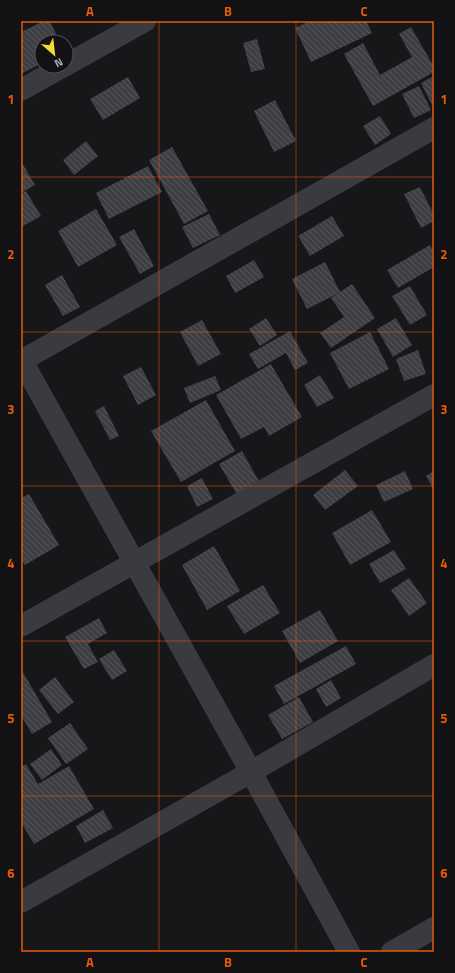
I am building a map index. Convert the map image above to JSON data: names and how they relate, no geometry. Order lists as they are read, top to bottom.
{
  "north": "bottom right",
  "grid": {
    "columns": ["A", "B", "C"],
    "rows": [
      "1",
      "2",
      "3",
      "4",
      "5",
      "6"
    ]
  }
}
